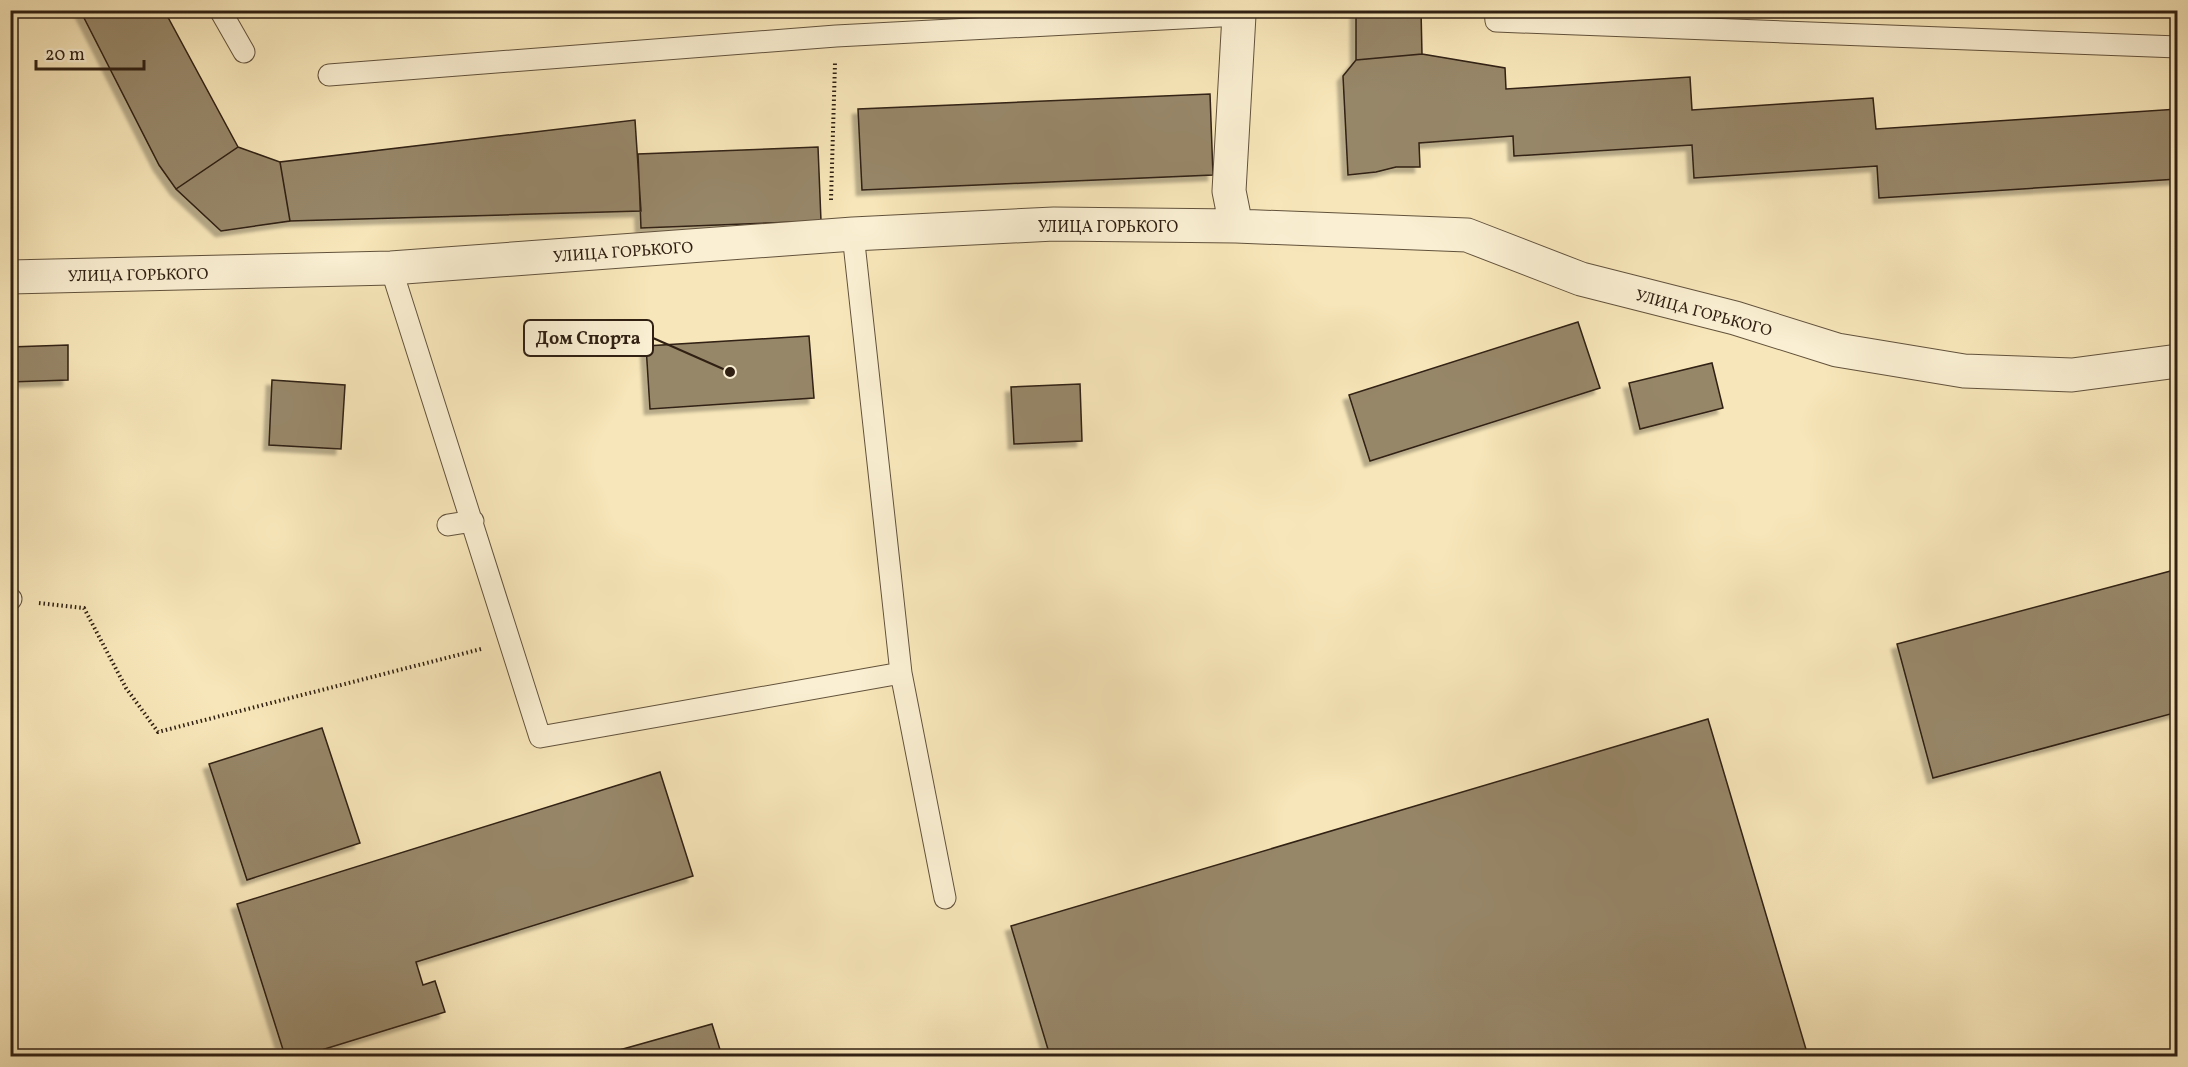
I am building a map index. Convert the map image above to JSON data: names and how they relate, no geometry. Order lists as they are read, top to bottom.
{
  "streets": {
    "street": ["УЛИЦА ГОРЬКОГО"]
  },
  "places": ["Дом Спорта"],
  "scale_bar": "20 m"
}
